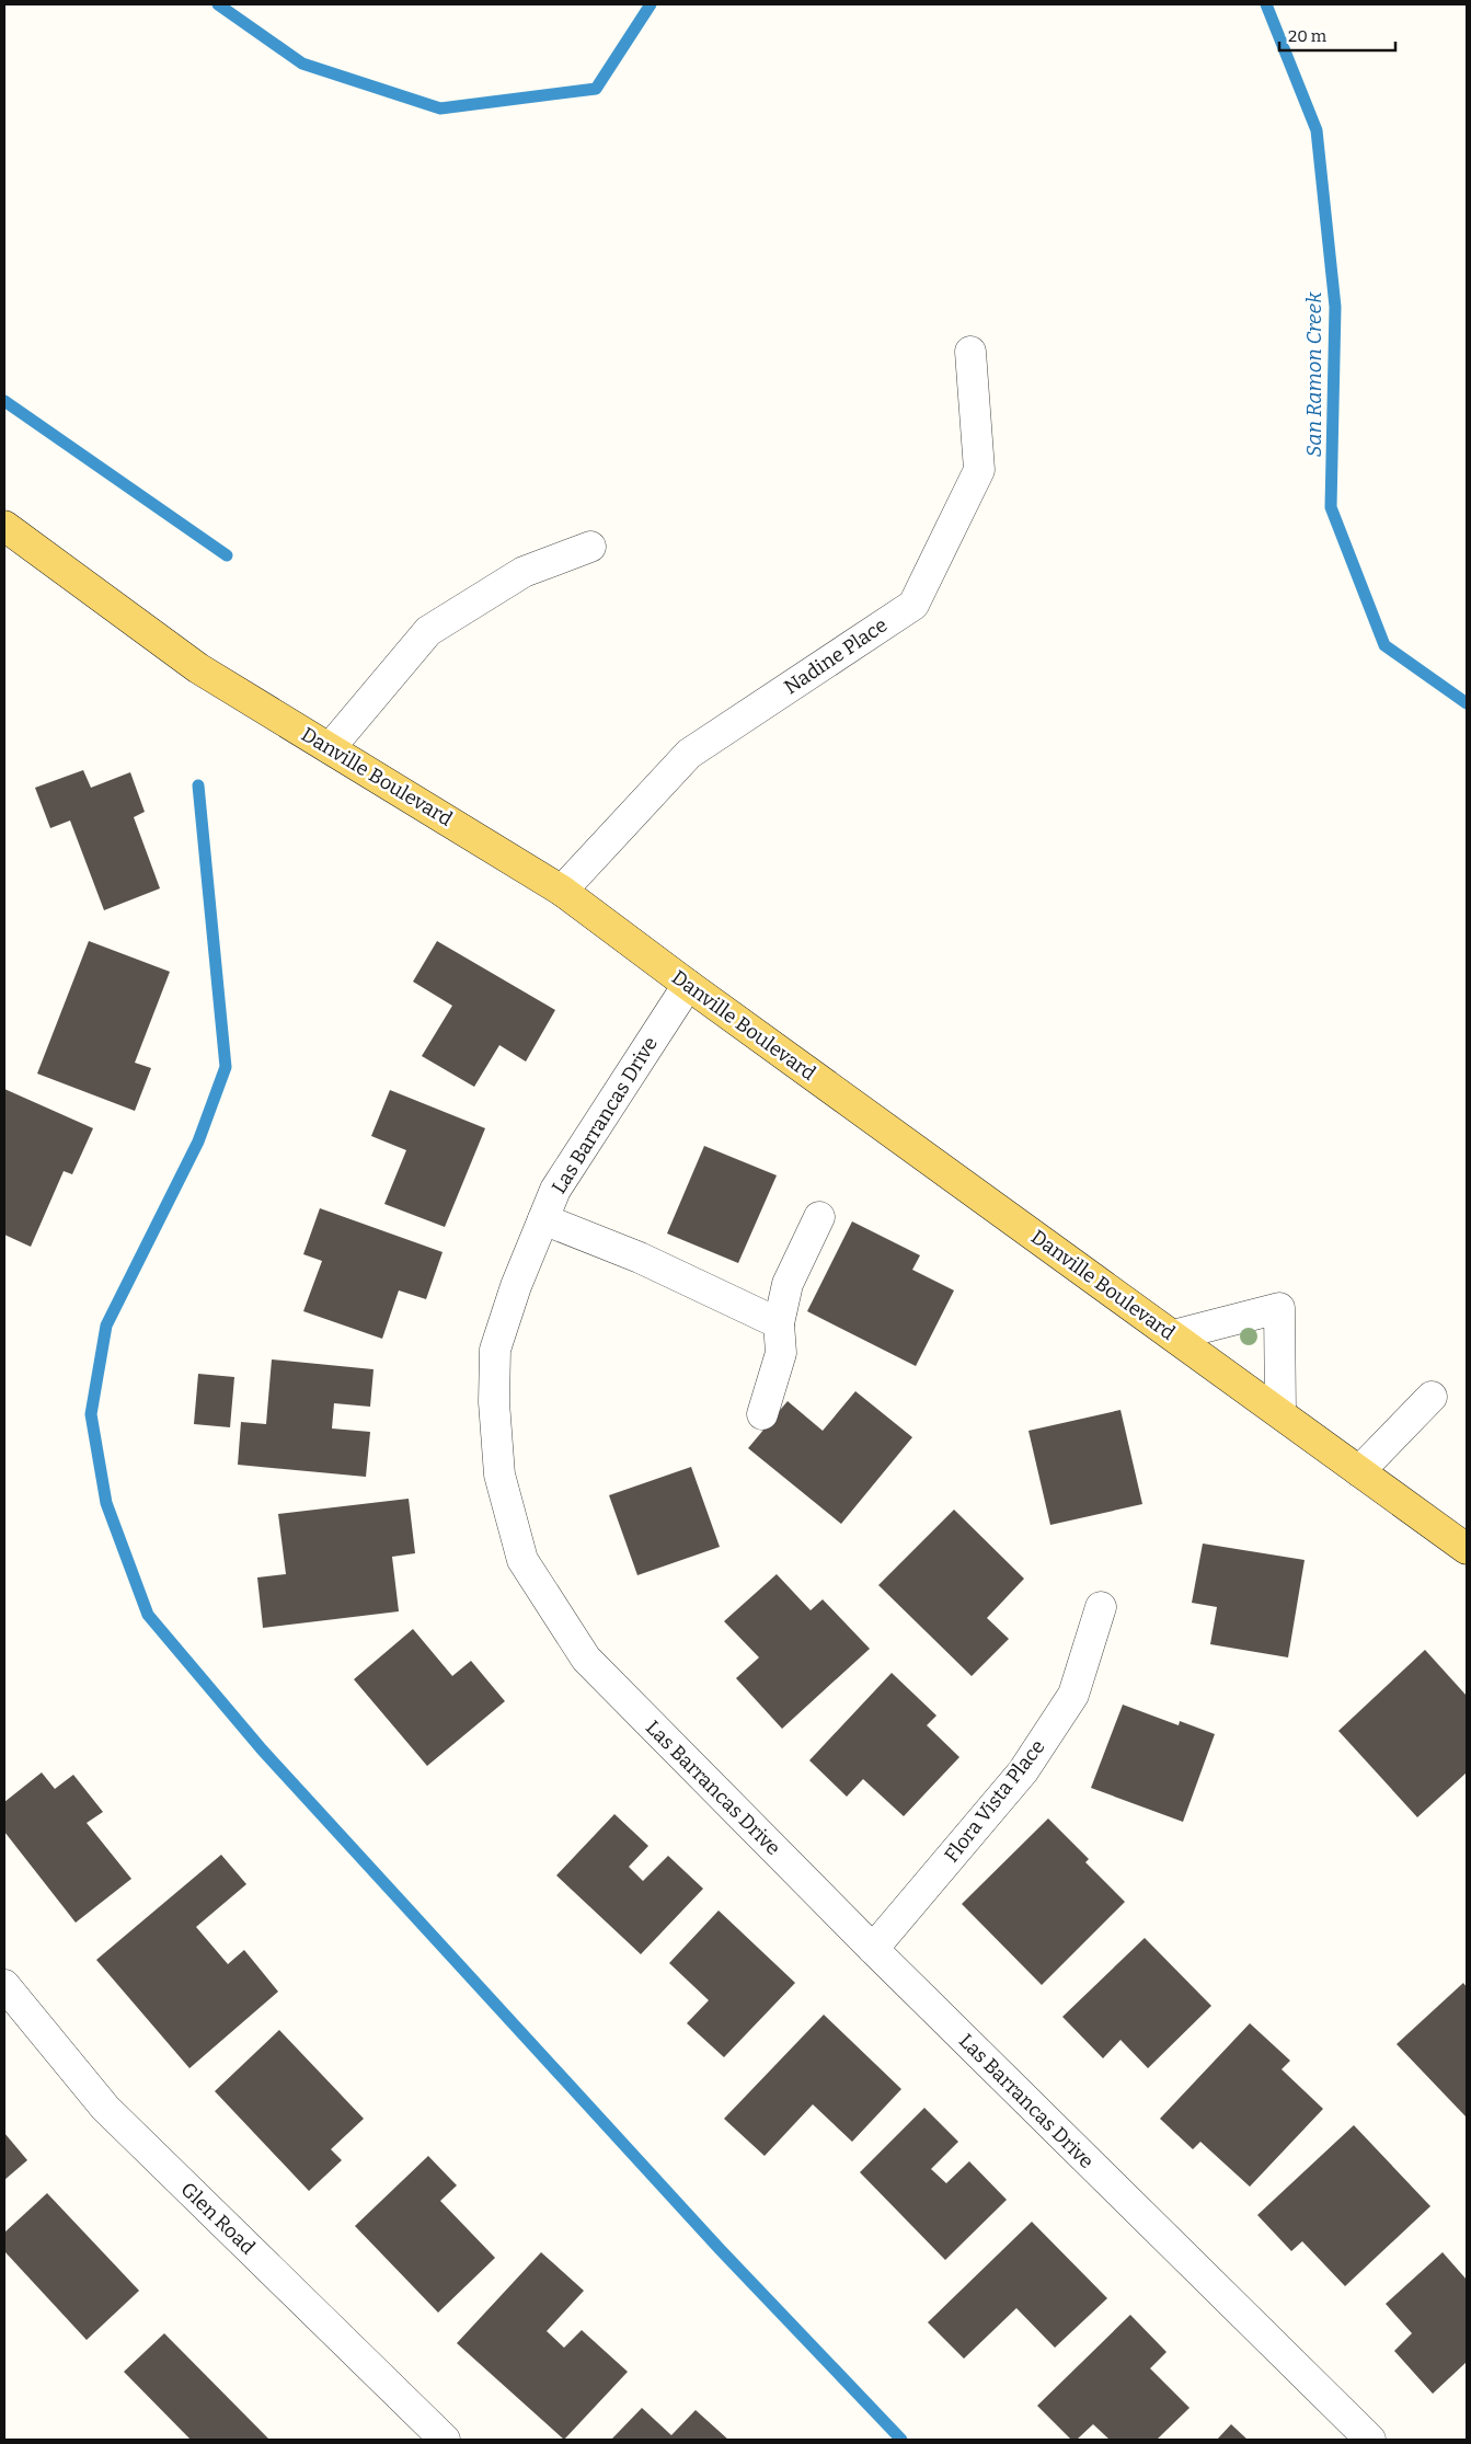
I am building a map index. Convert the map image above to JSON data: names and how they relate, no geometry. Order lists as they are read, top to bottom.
{
  "streets": {
    "main road": ["Danville Boulevard"],
    "street": [
      "Nadine Place",
      "Las Barrancas Drive",
      "Flora Vista Place",
      "Glen Road"
    ]
  },
  "crossings": [
    ["Nadine Place", "Danville Boulevard"],
    ["Danville Boulevard", "Las Barrancas Drive"],
    ["Las Barrancas Drive", "Flora Vista Place"]
  ],
  "water": ["San Ramon Creek"],
  "scale_bar": "20 m"
}
